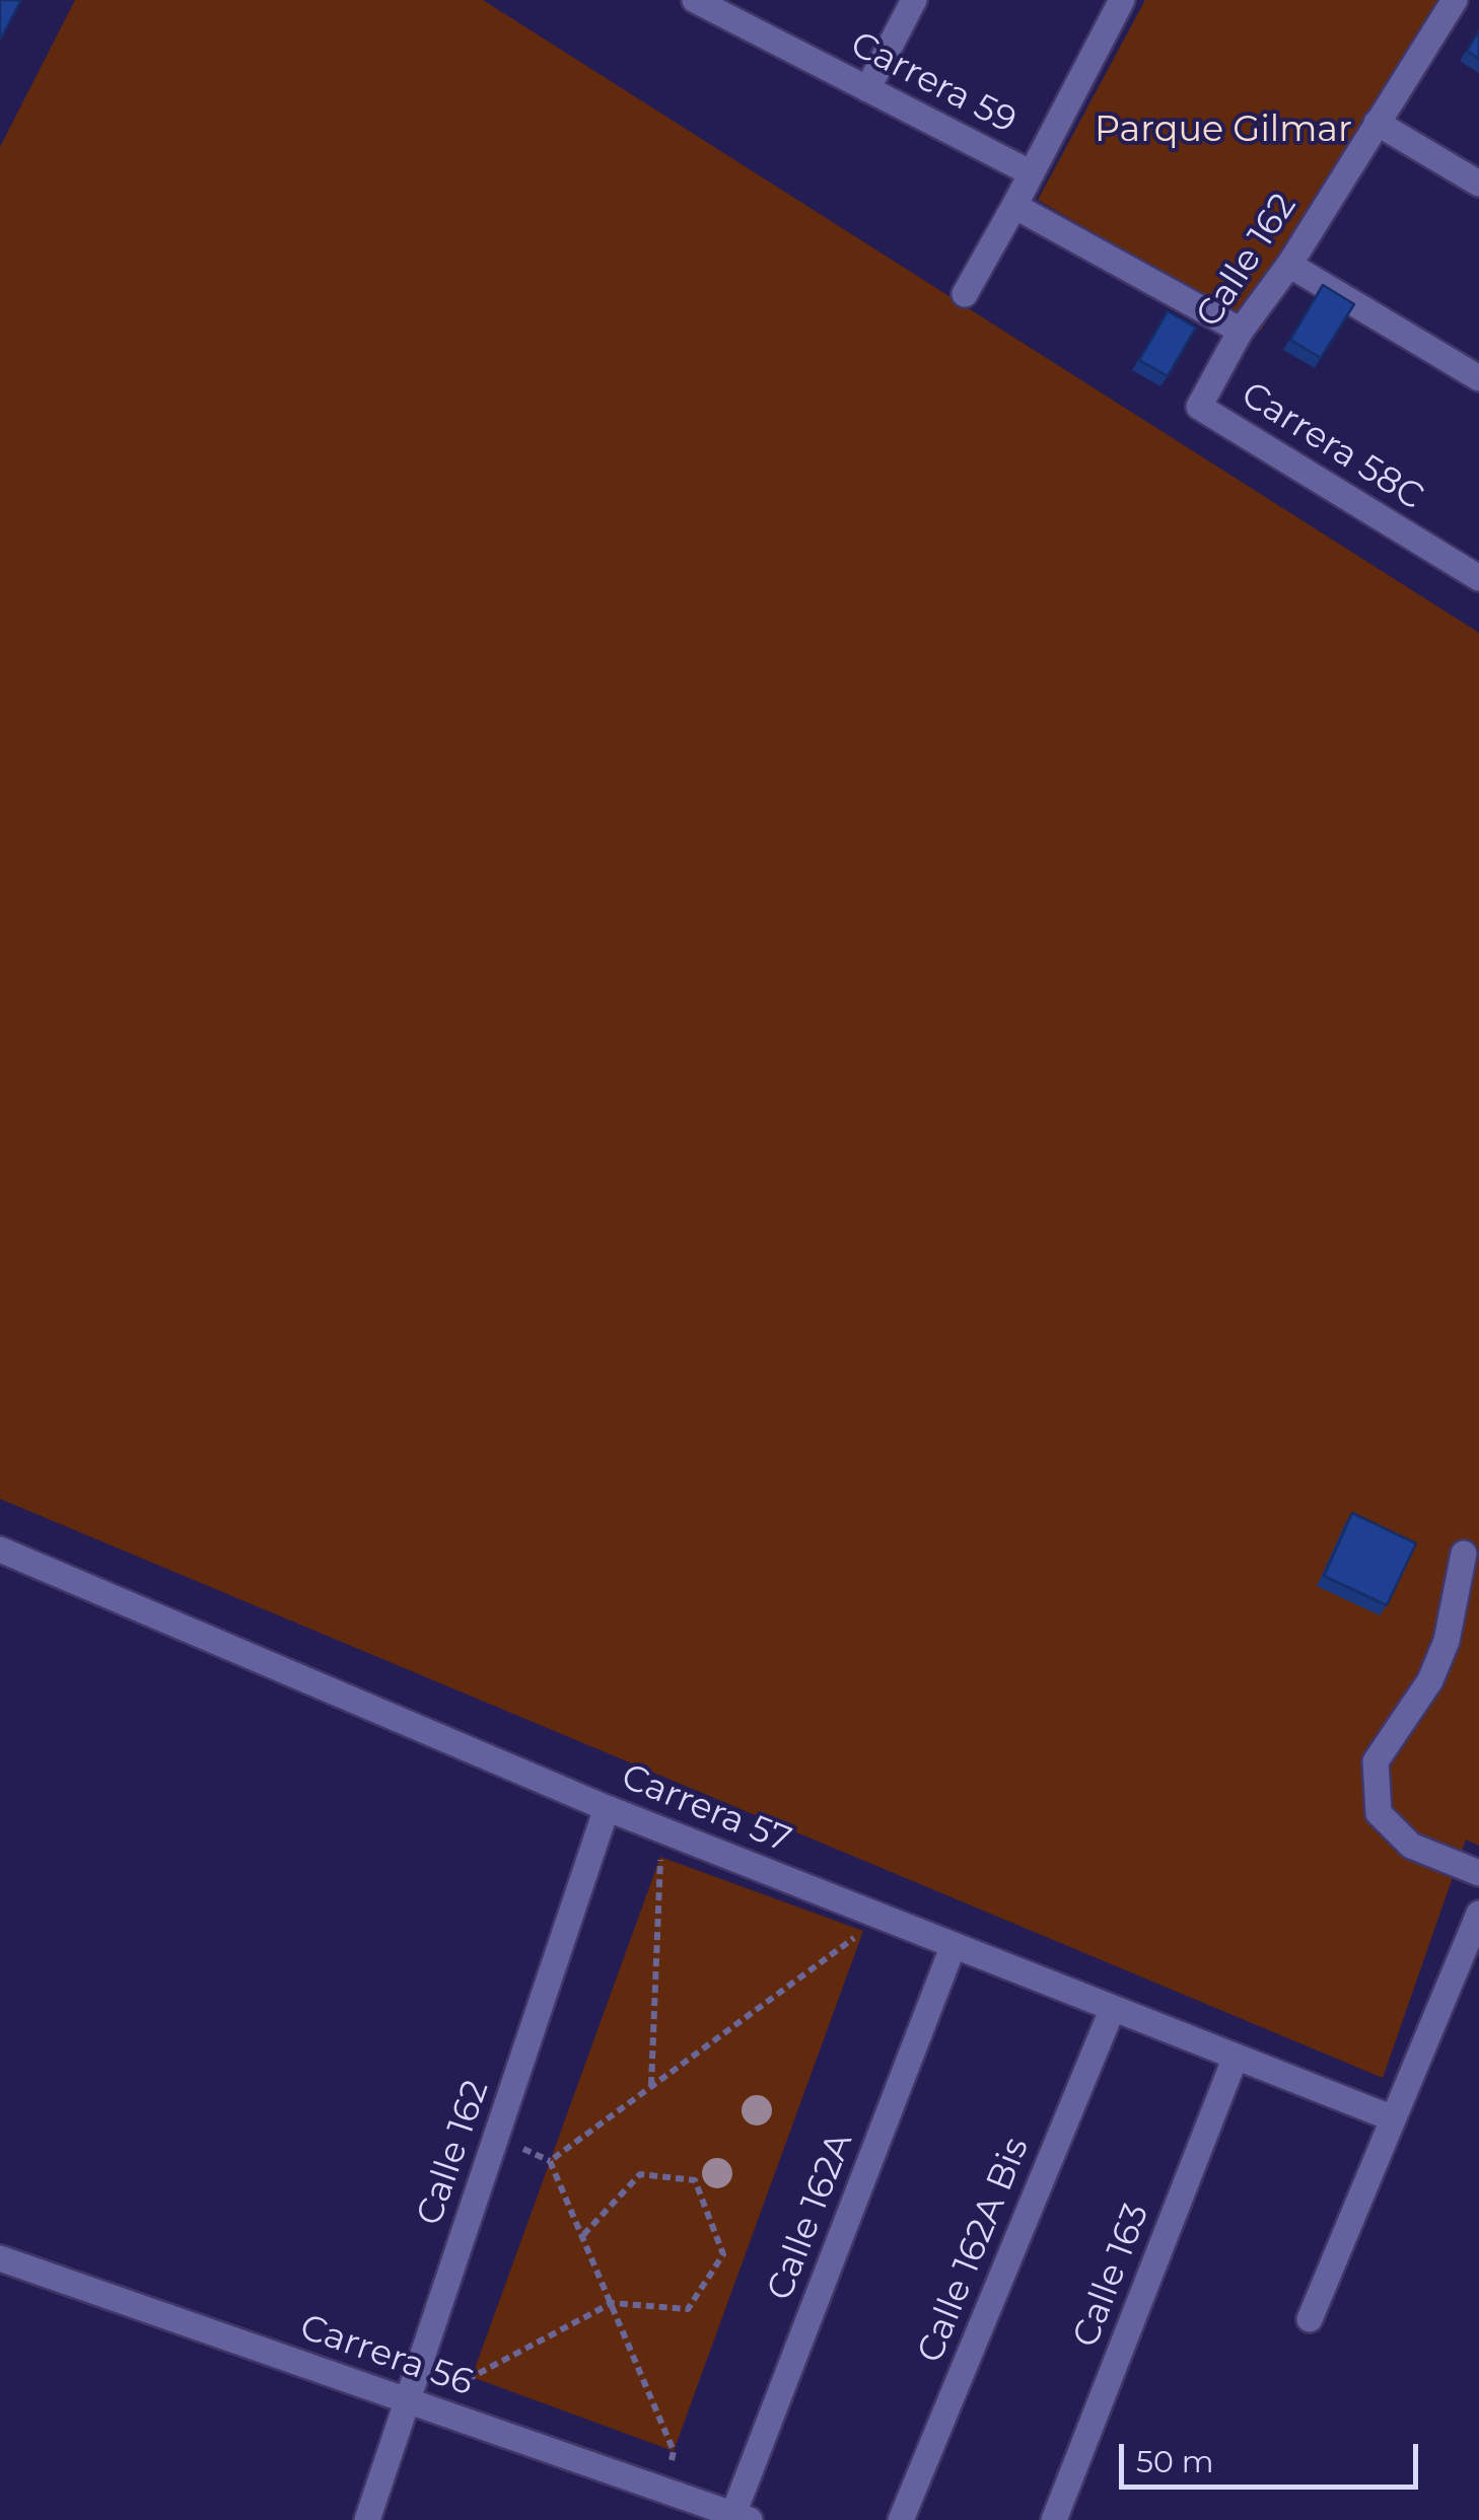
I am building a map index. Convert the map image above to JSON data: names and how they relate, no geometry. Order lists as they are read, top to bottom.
{
  "streets": {
    "street": [
      "Carrera 59",
      "Calle 162",
      "Carrera 58C",
      "Carrera 57",
      "Calle 162A",
      "Calle 162A Bis",
      "Calle 163",
      "Carrera 56"
    ]
  },
  "crossings": [
    ["Calle 162", "Carrera 58C"],
    ["Calle 162", "Carrera 57"],
    ["Calle 162", "Carrera 56"],
    ["Carrera 57", "Calle 162A"],
    ["Carrera 57", "Calle 162A Bis"],
    ["Carrera 57", "Calle 163"],
    ["Calle 162A", "Carrera 56"]
  ],
  "parks": ["Parque Gilmar"],
  "scale_bar": "50 m"
}
